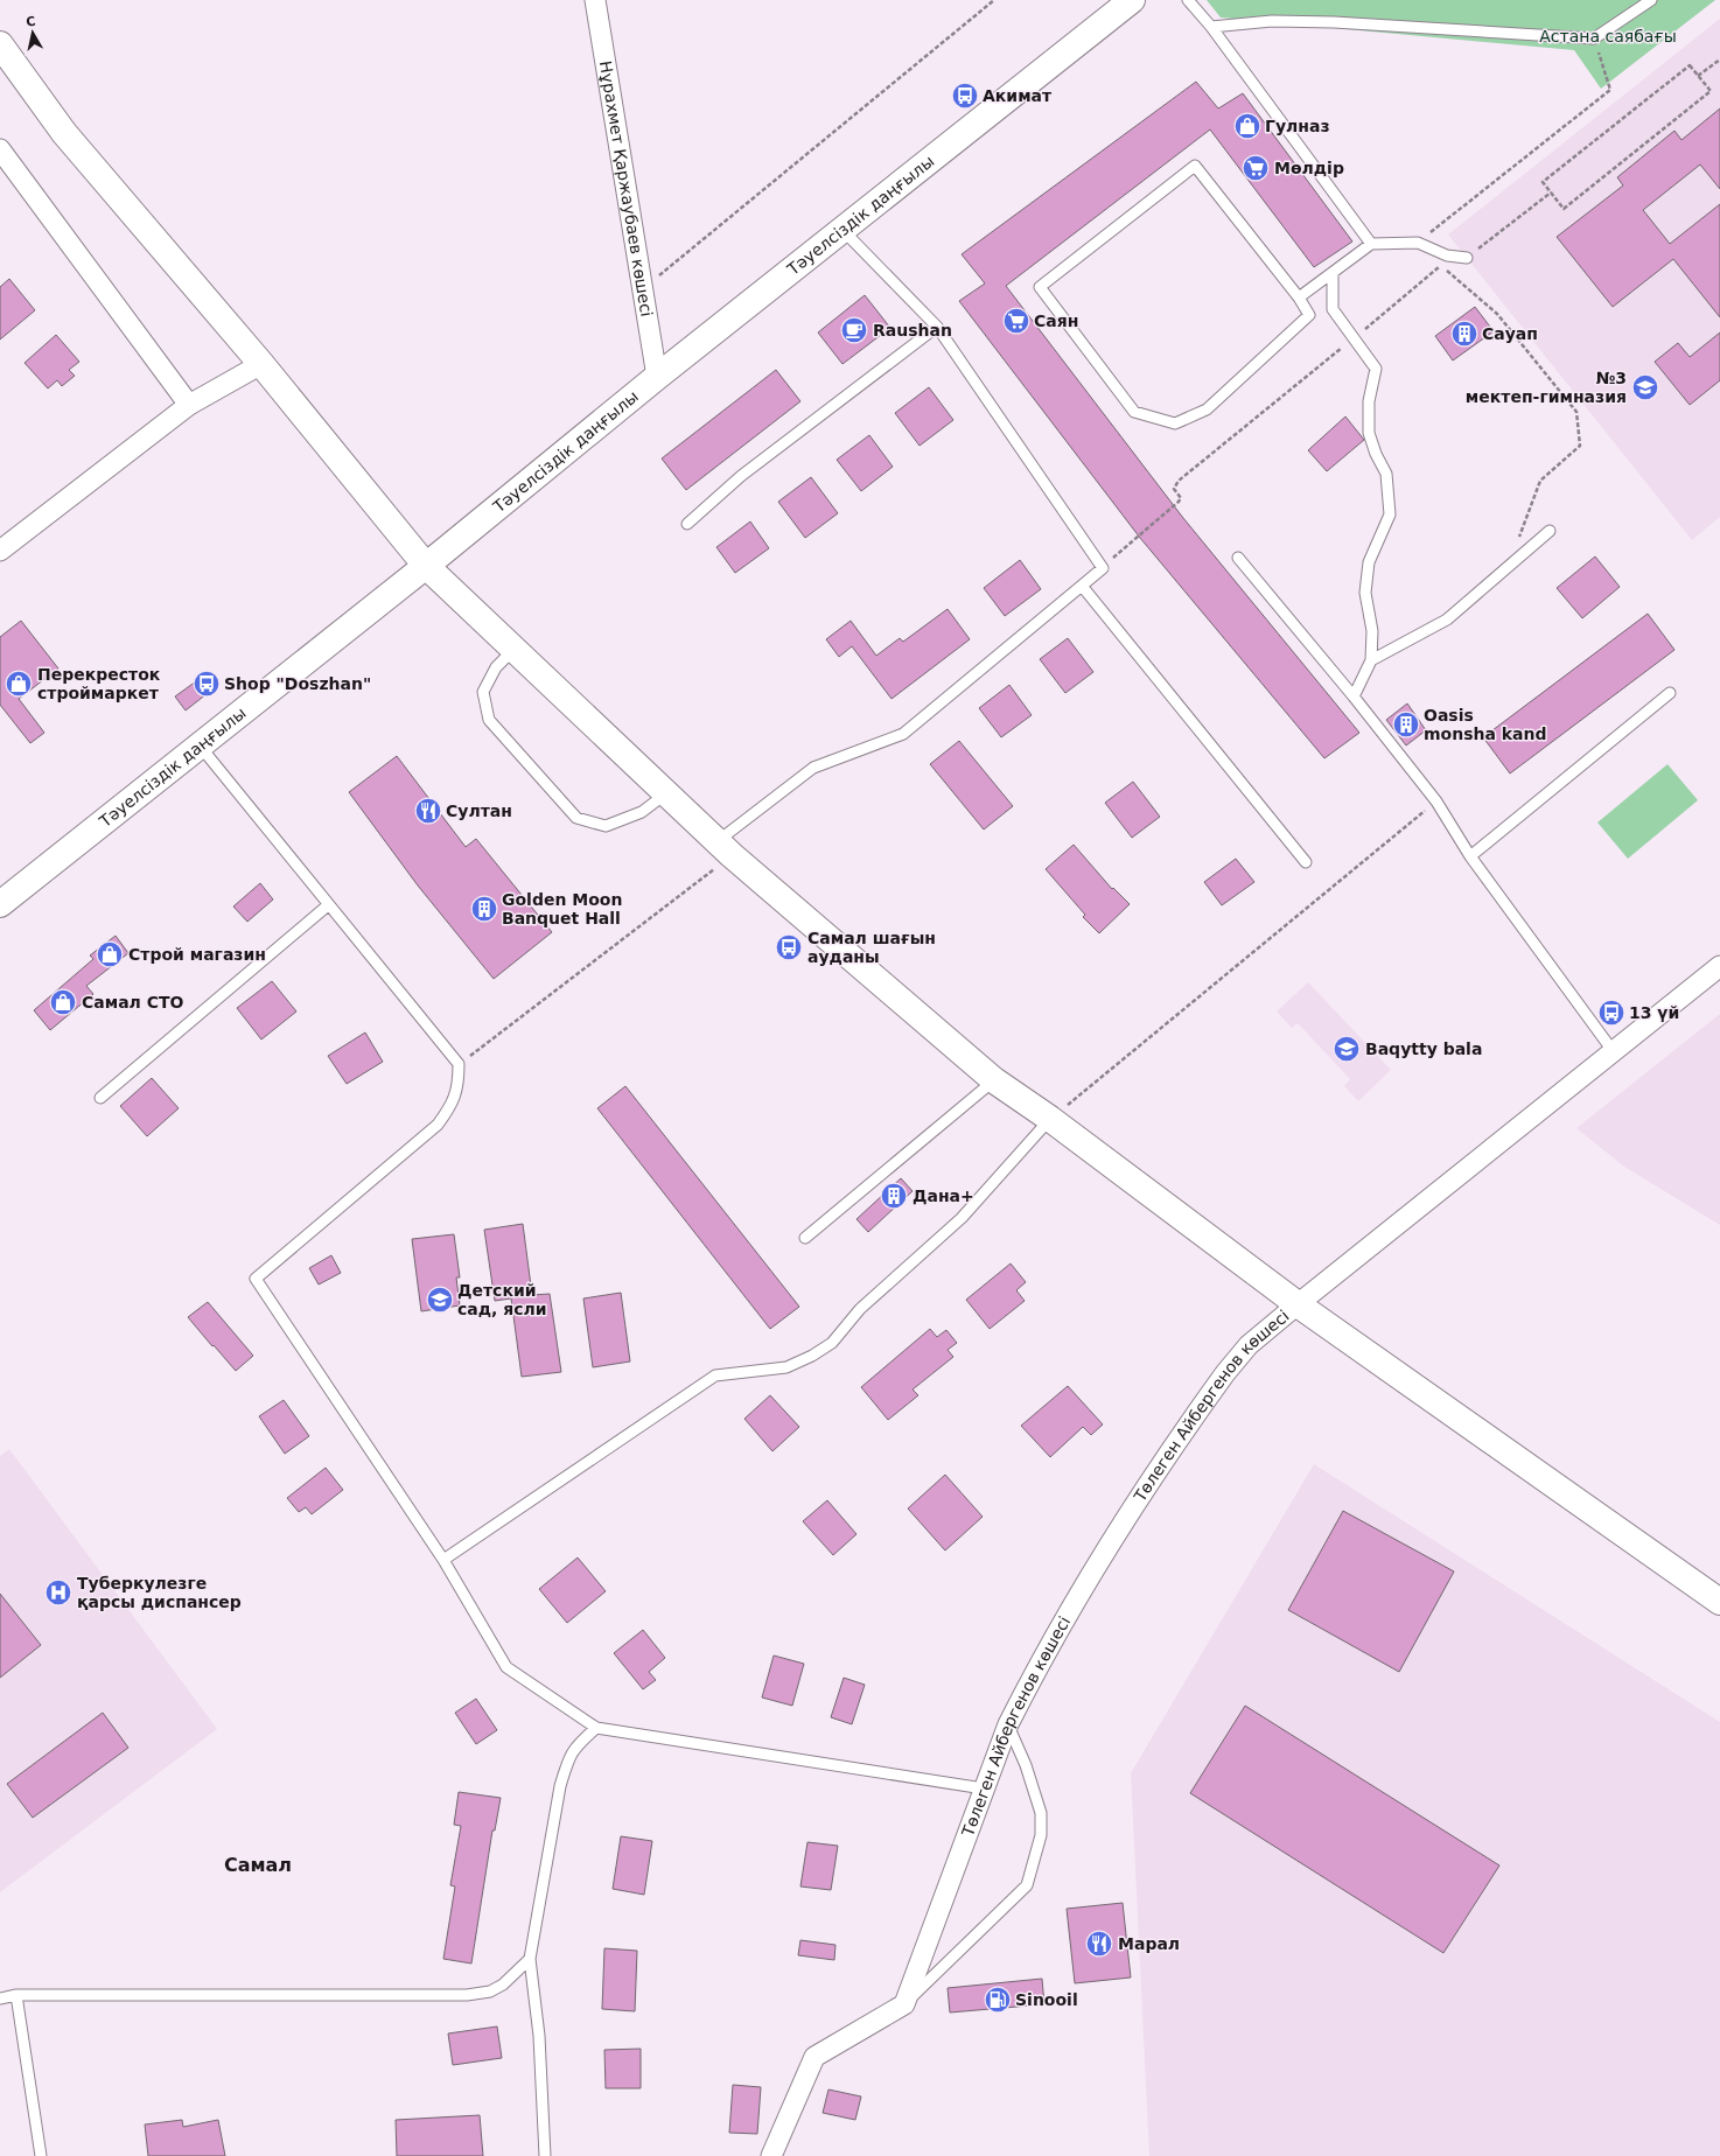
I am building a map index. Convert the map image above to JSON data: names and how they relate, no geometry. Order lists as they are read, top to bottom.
{
  "streets": {
    "main road": ["Тәуелсіздік даңғылы"],
    "street": ["Нұрахмет Қаржаубаев көшесі", "Төлеген Айбергенов көшесі"]
  },
  "crossings": [
    ["Нұрахмет Қаржаубаев көшесі", "Тәуелсіздік даңғылы"]
  ],
  "districts": ["Самал"],
  "parks": ["Астана саябағы"],
  "places": {
    "bus stop": [
      "Акимат",
      "Shop \"Doszhan\"",
      "Самал шағын ауданы",
      "13 үй"
    ],
    "shop": [
      "Гулназ",
      "Перекресток строймаркет",
      "Строй магазин",
      "Самал СТО"
    ],
    "supermarket": ["Мөлдір", "Саян"],
    "cafe": ["Raushan"],
    "building": [
      "Сауап",
      "Oasis monsha kand",
      "Golden Moon Banquet Hall",
      "Дана+"
    ],
    "school or university": ["№3 мектеп-гимназия", "Baqytty bala", "Детский сад, ясли"],
    "restaurant": ["Султан", "Марал"],
    "hospital": ["Туберкулезге қарсы диспансер"],
    "fuel station": ["Sinooil"]
  },
  "north": "top"
}
